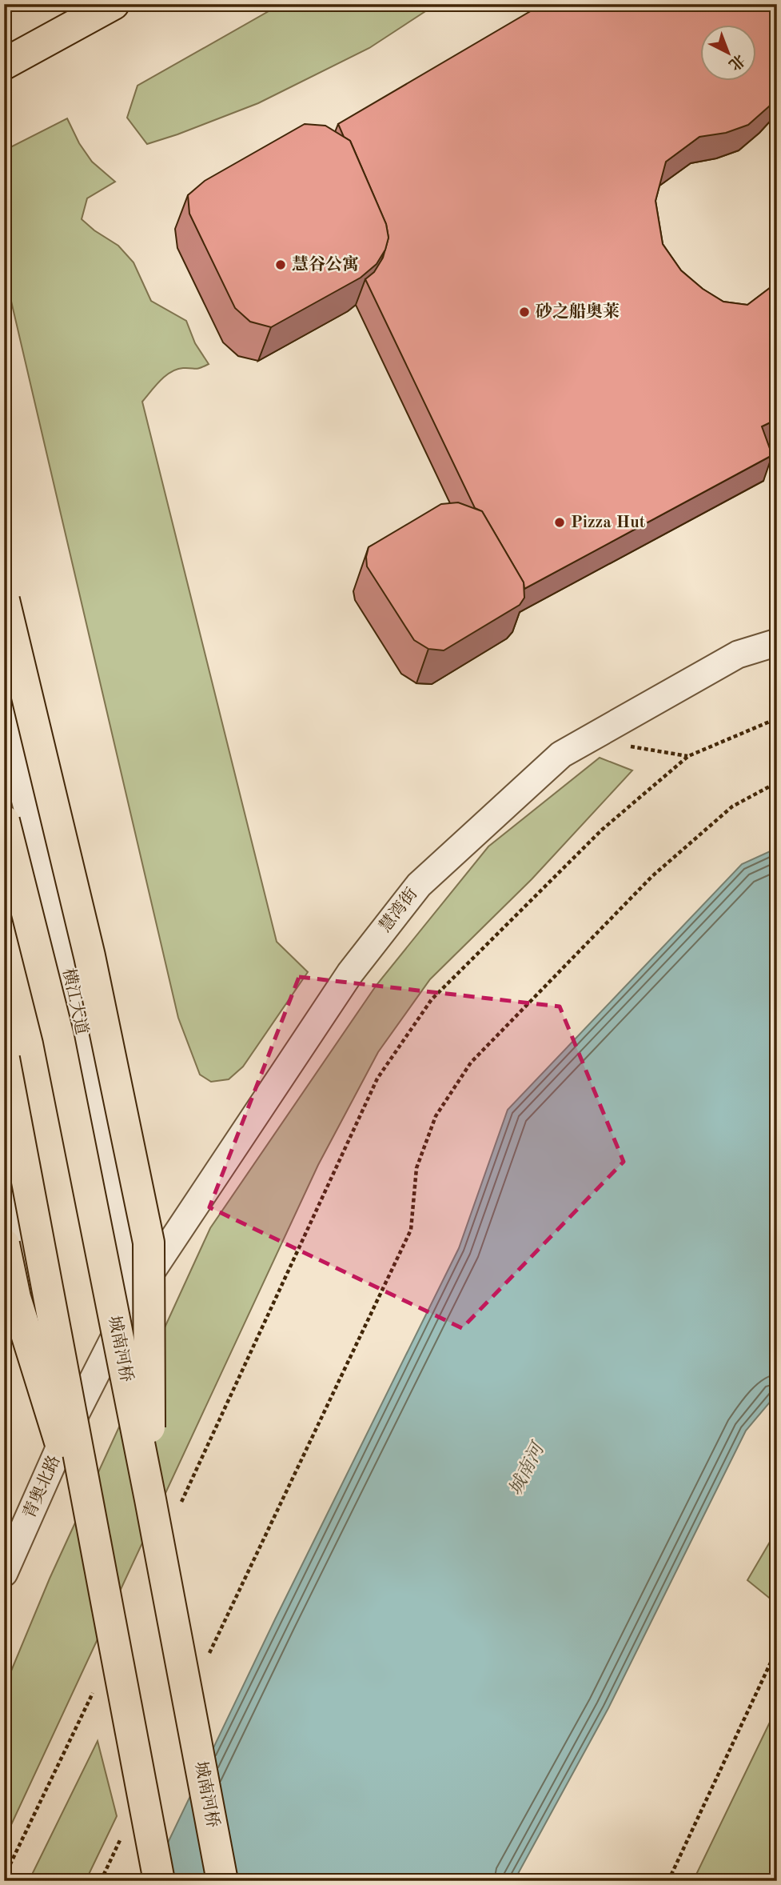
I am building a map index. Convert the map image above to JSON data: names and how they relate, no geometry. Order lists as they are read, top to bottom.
{
  "streets": {
    "main road": ["城南河桥"],
    "street": ["慧湾街", "横江大道", "青奥北路"]
  },
  "crossings": [
    ["慧湾街", "横江大道"],
    ["慧湾街", "青奥北路"]
  ],
  "water": ["城南河"],
  "places": ["慧谷公寓", "砂之船奥莱", "Pizza Hut"],
  "north": "bottom right"
}
